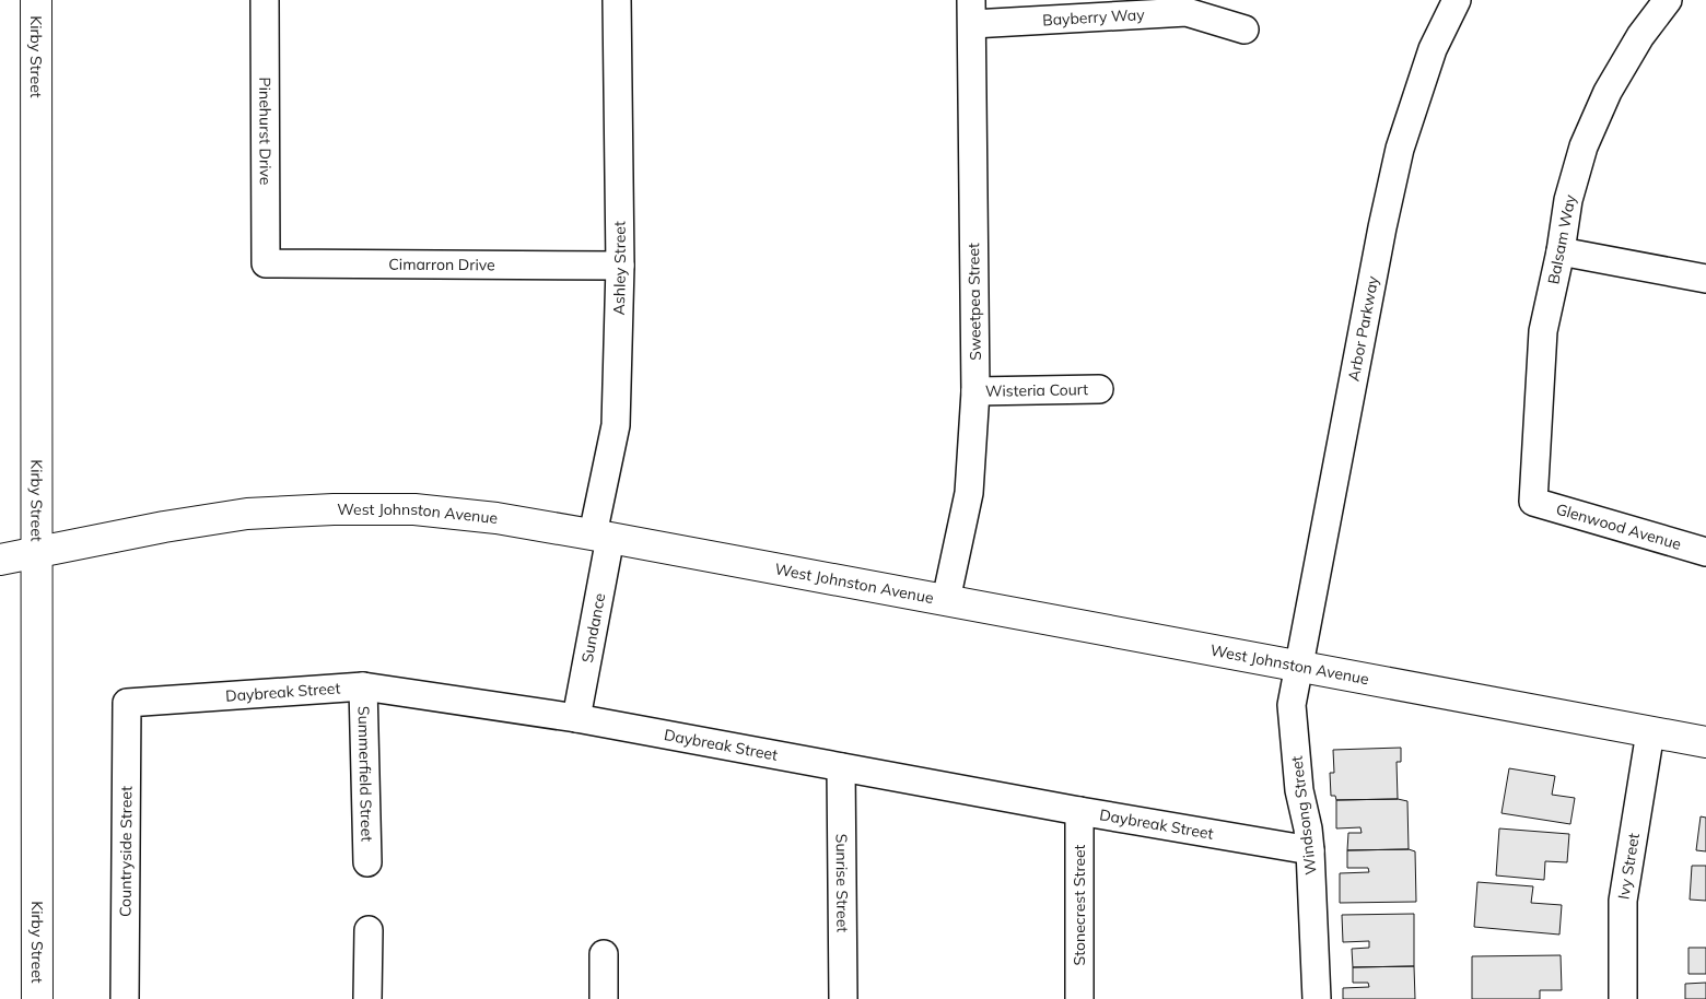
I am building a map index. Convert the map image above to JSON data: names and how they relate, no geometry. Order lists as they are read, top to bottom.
{
  "streets": {
    "street": [
      "Bayberry Way",
      "Kirby Street",
      "Pinehurst Drive",
      "Balsam Way",
      "Cimarron Drive",
      "Ashley Street",
      "Sweetpea Street",
      "Arbor Parkway",
      "Wisteria Court",
      "West Johnston Avenue",
      "Glenwood Avenue",
      "Sundance",
      "Daybreak Street",
      "Summerfield Street",
      "Windsong Street",
      "Countryside Street",
      "Ivy Street",
      "Sunrise Street",
      "Stonecrest Street"
    ]
  },
  "crossings": [
    ["Bayberry Way", "Sweetpea Street"],
    ["Kirby Street", "West Johnston Avenue"],
    ["Pinehurst Drive", "Cimarron Drive"],
    ["Balsam Way", "Glenwood Avenue"],
    ["Cimarron Drive", "Ashley Street"],
    ["Ashley Street", "West Johnston Avenue"],
    ["Ashley Street", "Sundance"],
    ["Sweetpea Street", "Wisteria Court"],
    ["Sweetpea Street", "West Johnston Avenue"],
    ["Arbor Parkway", "West Johnston Avenue"],
    ["Arbor Parkway", "Windsong Street"],
    ["West Johnston Avenue", "Sundance"],
    ["West Johnston Avenue", "Windsong Street"],
    ["West Johnston Avenue", "Ivy Street"],
    ["Sundance", "Daybreak Street"],
    ["Daybreak Street", "Summerfield Street"],
    ["Daybreak Street", "Windsong Street"],
    ["Daybreak Street", "Countryside Street"],
    ["Daybreak Street", "Sunrise Street"],
    ["Daybreak Street", "Stonecrest Street"]
  ]
}
